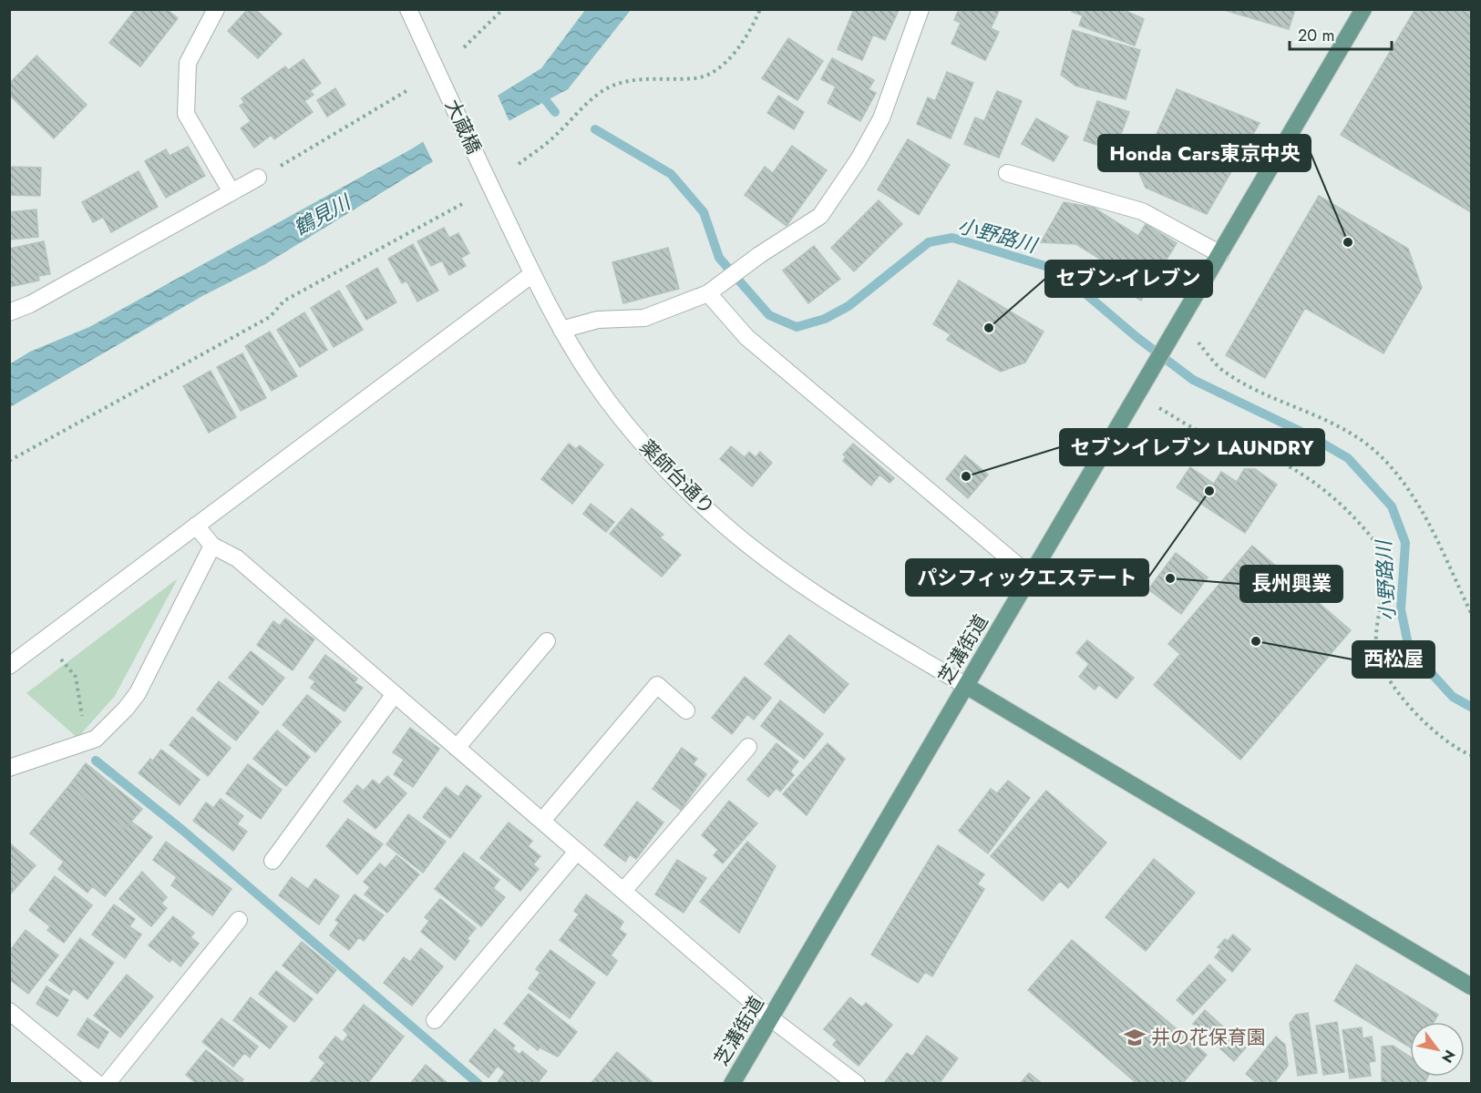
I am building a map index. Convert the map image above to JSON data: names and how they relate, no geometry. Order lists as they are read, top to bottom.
{
  "streets": {
    "main road": ["芝溝街道"],
    "street": ["大蔵橋", "薬師台通り"]
  },
  "crossings": [
    ["大蔵橋", "薬師台通り"],
    ["薬師台通り", "芝溝街道"]
  ],
  "water": ["鶴見川", "小野路川"],
  "places": {
    "other": [
      "Honda Cars東京中央",
      "セブン-イレブン",
      "セブンイレブン LAUNDRY",
      "パシフィックエステート",
      "長州興業",
      "西松屋"
    ],
    "school or university": ["井の花保育園"]
  },
  "scale_bar": "20 m",
  "north": "bottom right"
}
